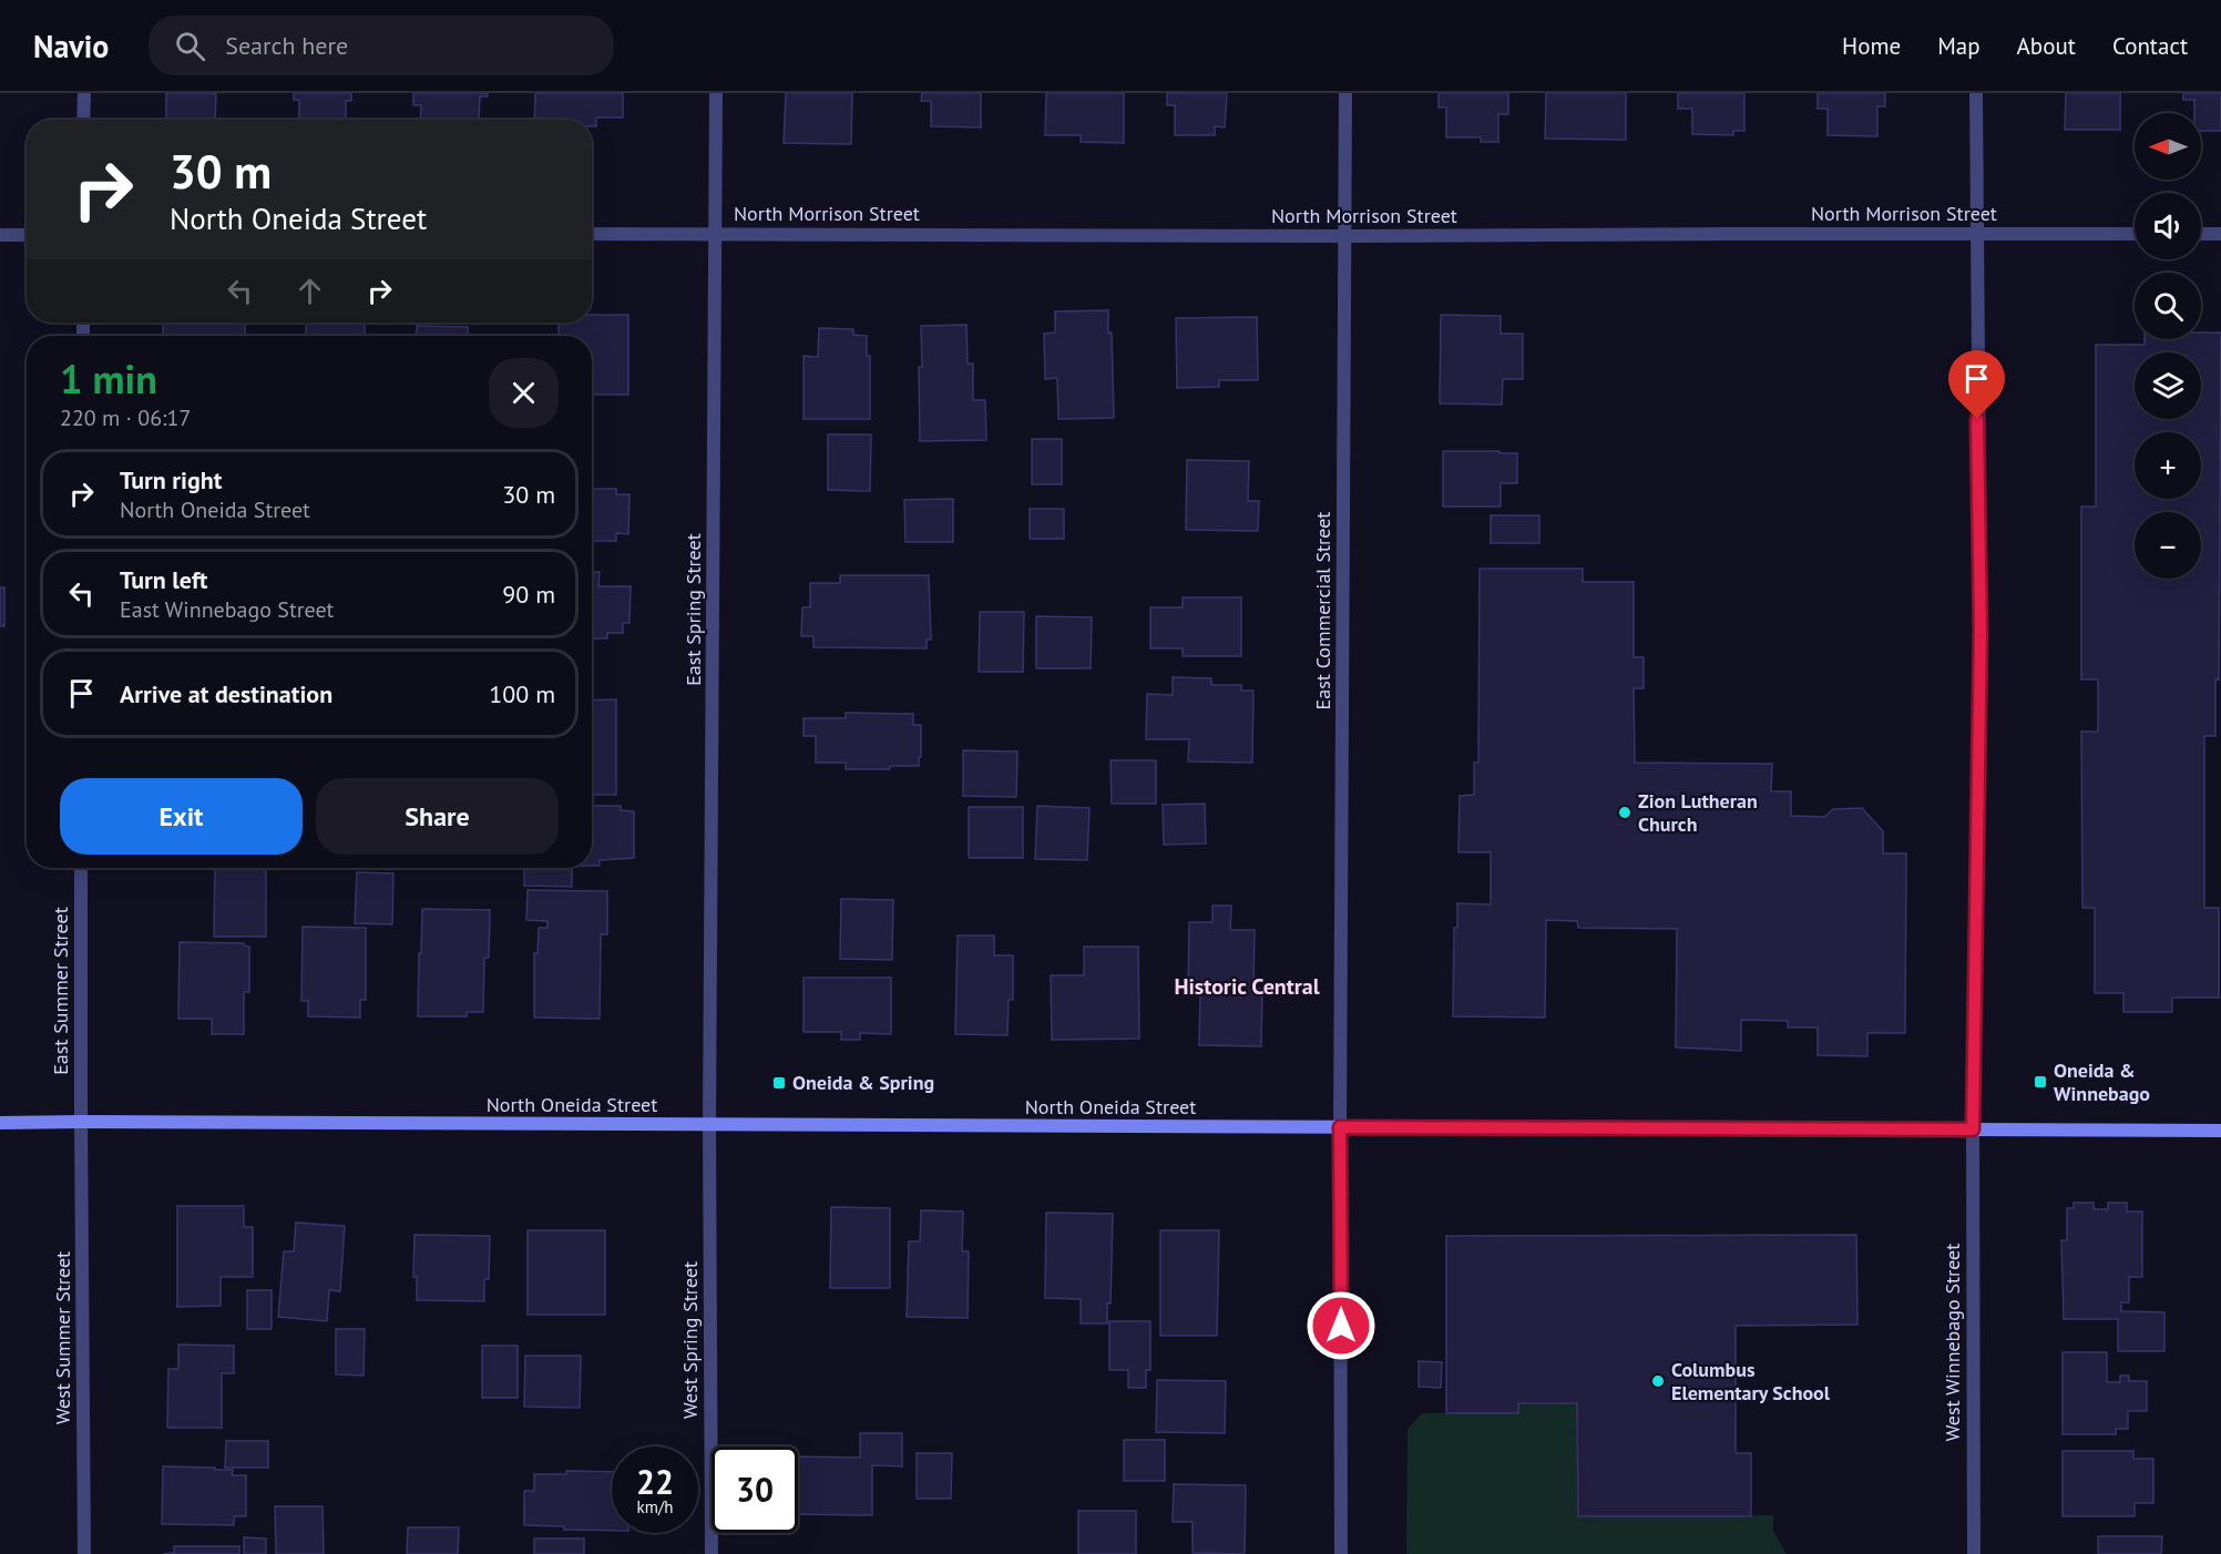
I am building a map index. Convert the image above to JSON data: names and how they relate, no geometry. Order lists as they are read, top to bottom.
{
  "streets": {
    "main road": ["North Oneida Street"],
    "street": [
      "North Morrison Street",
      "East Spring Street",
      "East Commercial Street",
      "East Summer Street",
      "West Summer Street",
      "West Spring Street",
      "West Winnebago Street"
    ]
  },
  "crossings": [
    ["North Morrison Street", "East Spring Street"],
    ["North Morrison Street", "East Commercial Street"],
    ["North Morrison Street", "West Winnebago Street"],
    ["East Spring Street", "North Oneida Street"],
    ["East Spring Street", "West Spring Street"],
    ["East Commercial Street", "North Oneida Street"],
    ["East Summer Street", "North Oneida Street"],
    ["East Summer Street", "West Summer Street"],
    ["North Oneida Street", "West Summer Street"],
    ["North Oneida Street", "West Spring Street"],
    ["North Oneida Street", "West Winnebago Street"]
  ],
  "districts": ["Historic Central"],
  "places": {
    "other": ["Zion Lutheran Church", "Columbus Elementary School"],
    "transit": ["Oneida & Winnebago", "Oneida & Spring"]
  },
  "north": "left",
  "page": {
    "header": "Navio",
    "search": "Search here",
    "nav": [
      "Home",
      "Map",
      "About",
      "Contact"
    ],
    "map_buttons": ["+", "−"],
    "turn": ["30 m", "North Oneida Street"],
    "heading": ["1 min", "220 m · 06:17"],
    "list": [
      {
        "name": "Turn right",
        "note": "North Oneida Street",
        "value": "30 m"
      },
      {
        "name": "Turn left",
        "note": "East Winnebago Street",
        "value": "90 m"
      },
      {
        "name": "Arrive at destination",
        "value": "100 m"
      }
    ],
    "buttons": ["Exit", "Share"],
    "speed": "22 km/h",
    "limit": "30"
  }
}
